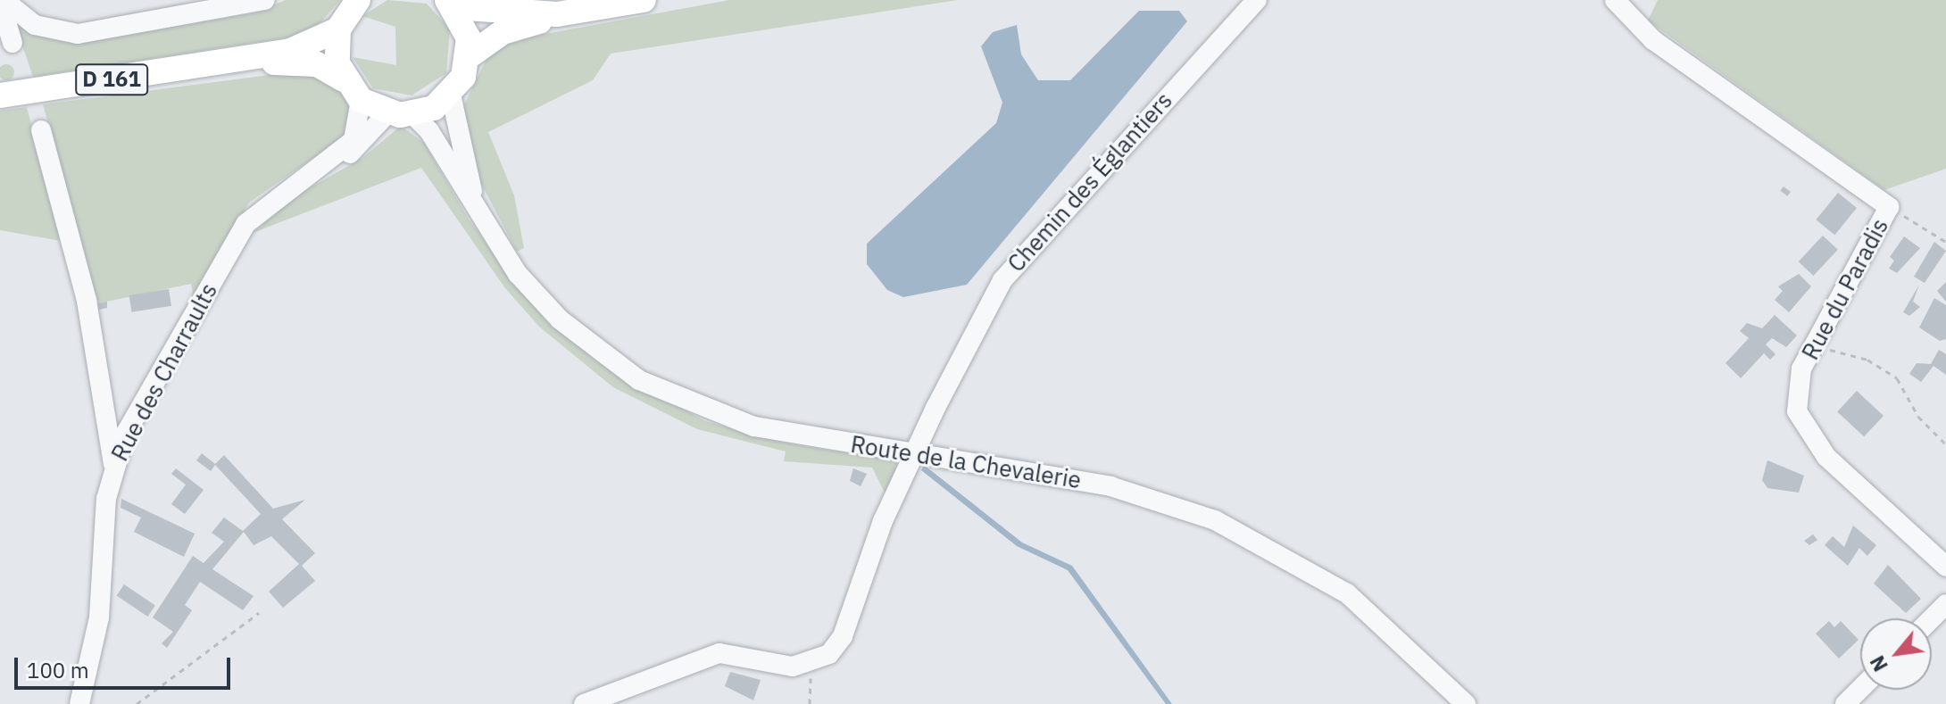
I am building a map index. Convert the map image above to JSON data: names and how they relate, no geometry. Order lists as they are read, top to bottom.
{
  "streets": {
    "main road": ["D 161"],
    "street": [
      "Chemin des Églantiers",
      "Rue du Paradis",
      "Rue des Charraults",
      "Route de la Chevalerie"
    ]
  },
  "crossings": [
    ["Chemin des Églantiers", "Route de la Chevalerie"]
  ],
  "scale_bar": "100 m",
  "north": "bottom left"
}
